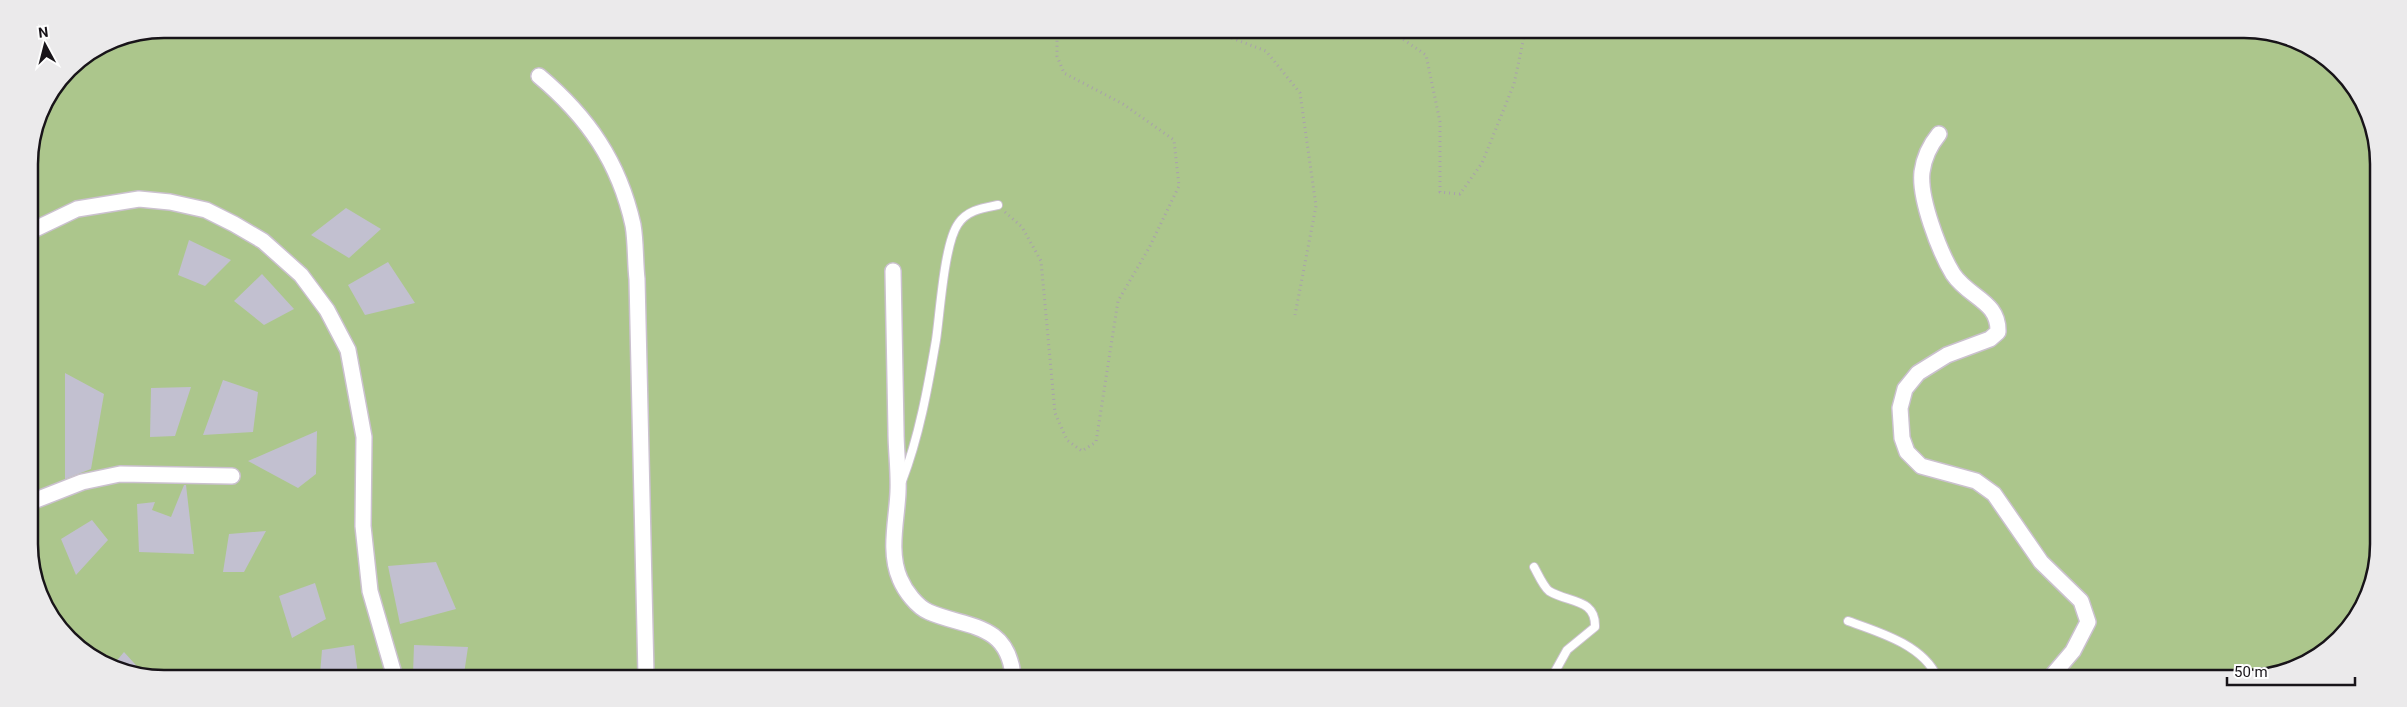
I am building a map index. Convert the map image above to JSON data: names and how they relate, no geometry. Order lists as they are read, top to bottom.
{
  "scale_bar": "50 m",
  "north": "top"
}
